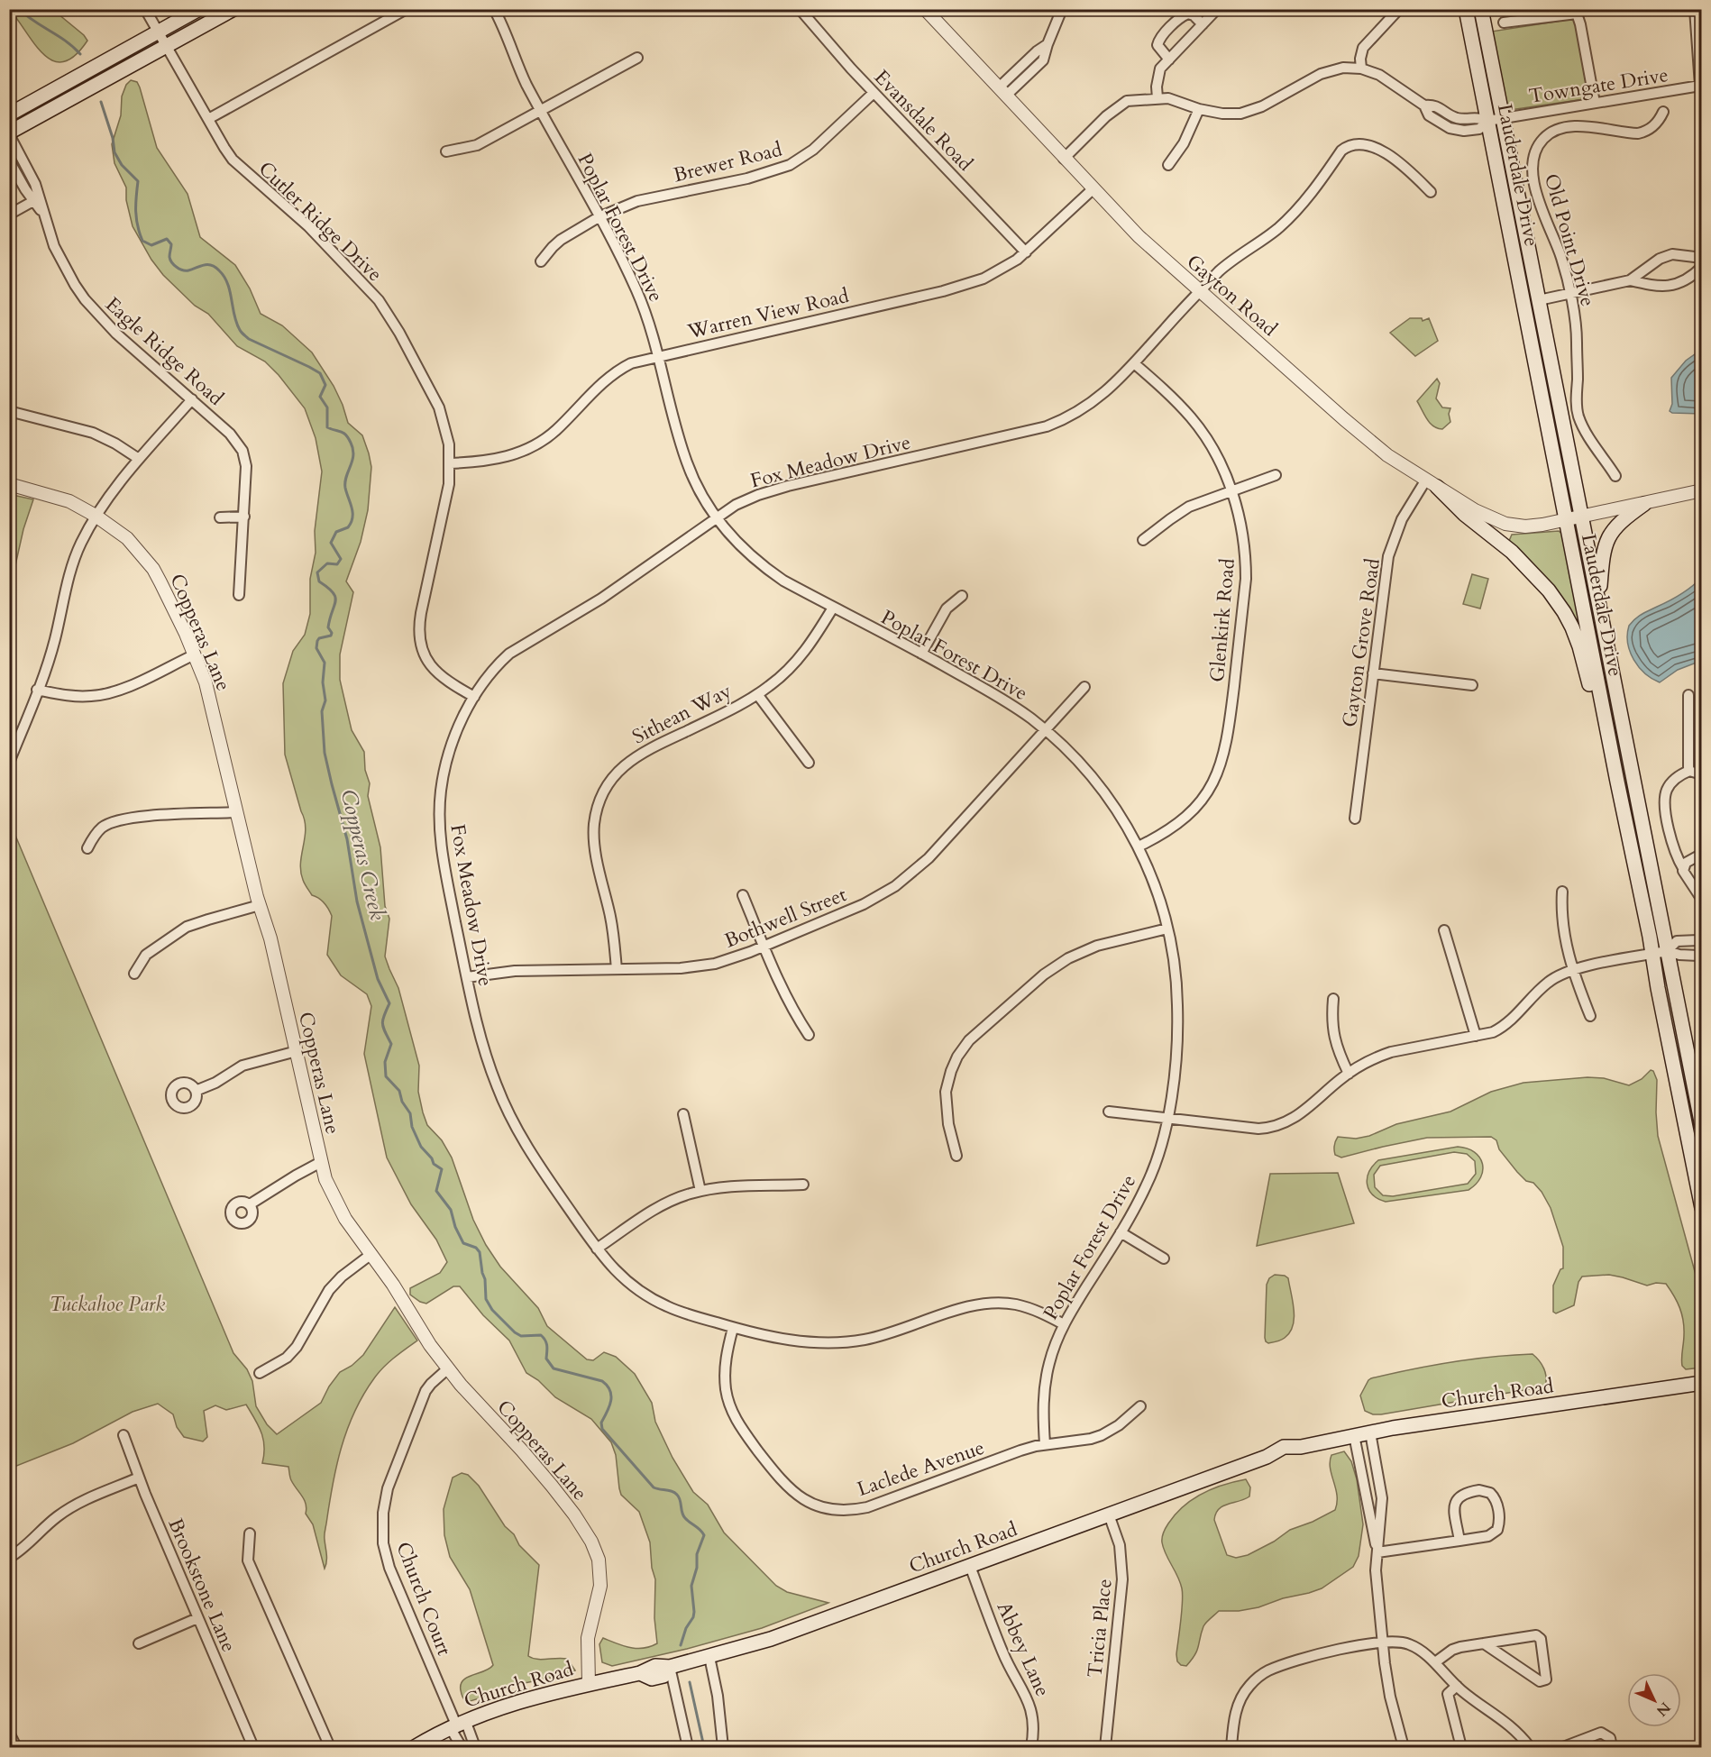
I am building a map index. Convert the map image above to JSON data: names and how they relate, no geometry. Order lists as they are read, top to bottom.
{
  "streets": {
    "main road": ["Lauderdale Drive", "Church Road"],
    "street": [
      "Towngate Drive",
      "Evansdale Road",
      "Brewer Road",
      "Cutler Ridge Drive",
      "Poplar Forest Drive",
      "Old Point Drive",
      "Gayton Road",
      "Warren View Road",
      "Eagle Ridge Road",
      "Fox Meadow Drive",
      "Glenkirk Road",
      "Copperas Lane",
      "Gayton Grove Road",
      "Sithean Way",
      "Bothwell Street",
      "Laclede Avenue",
      "Brookstone Lane",
      "Church Court",
      "Tricia Place",
      "Abbey Lane"
    ]
  },
  "crossings": [
    ["Towngate Drive", "Lauderdale Drive"],
    ["Evansdale Road", "Brewer Road"],
    ["Evansdale Road", "Warren View Road"],
    ["Brewer Road", "Poplar Forest Drive"],
    ["Lauderdale Drive", "Gayton Road"],
    ["Cutler Ridge Drive", "Warren View Road"],
    ["Cutler Ridge Drive", "Fox Meadow Drive"],
    ["Poplar Forest Drive", "Warren View Road"],
    ["Poplar Forest Drive", "Fox Meadow Drive"],
    ["Poplar Forest Drive", "Glenkirk Road"],
    ["Poplar Forest Drive", "Sithean Way"],
    ["Poplar Forest Drive", "Bothwell Street"],
    ["Poplar Forest Drive", "Laclede Avenue"],
    ["Gayton Road", "Warren View Road"],
    ["Gayton Road", "Fox Meadow Drive"],
    ["Gayton Road", "Gayton Grove Road"],
    ["Fox Meadow Drive", "Glenkirk Road"],
    ["Fox Meadow Drive", "Bothwell Street"],
    ["Fox Meadow Drive", "Laclede Avenue"],
    ["Copperas Lane", "Church Road"],
    ["Copperas Lane", "Church Court"],
    ["Sithean Way", "Bothwell Street"],
    ["Church Road", "Church Court"],
    ["Church Road", "Tricia Place"],
    ["Church Road", "Abbey Lane"]
  ],
  "water": ["Copperas Creek"],
  "parks": ["Tuckahoe Park"],
  "north": "bottom right"
}
